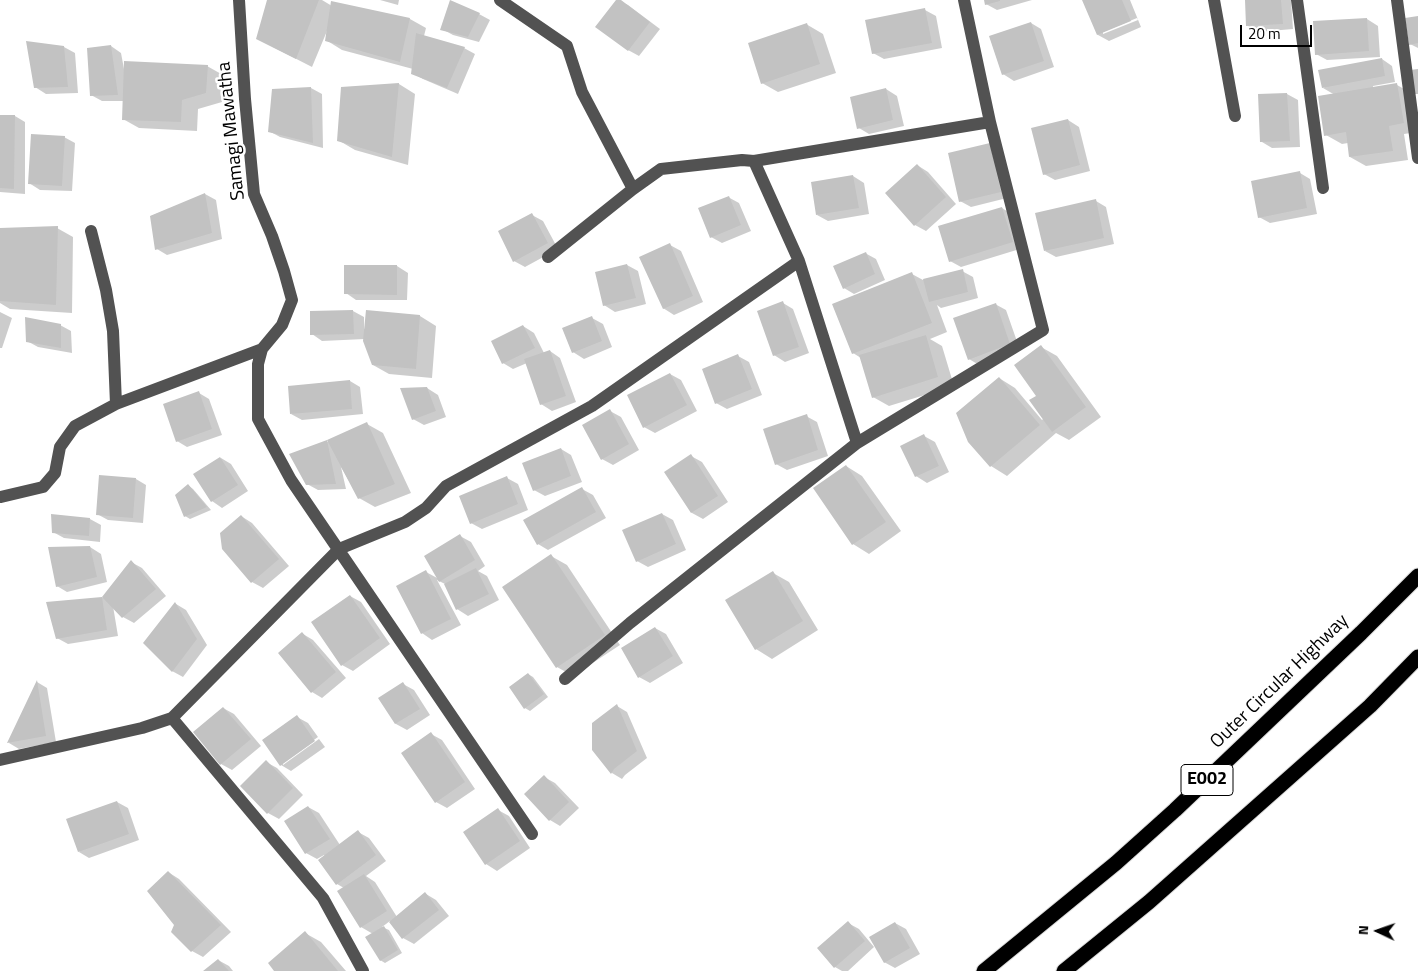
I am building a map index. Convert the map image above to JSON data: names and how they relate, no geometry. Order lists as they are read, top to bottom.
{
  "streets": {
    "highway": ["Outer Circular Highway", "E002"],
    "street": ["Samagi Mawatha"]
  },
  "scale_bar": "20 m",
  "north": "left"
}
